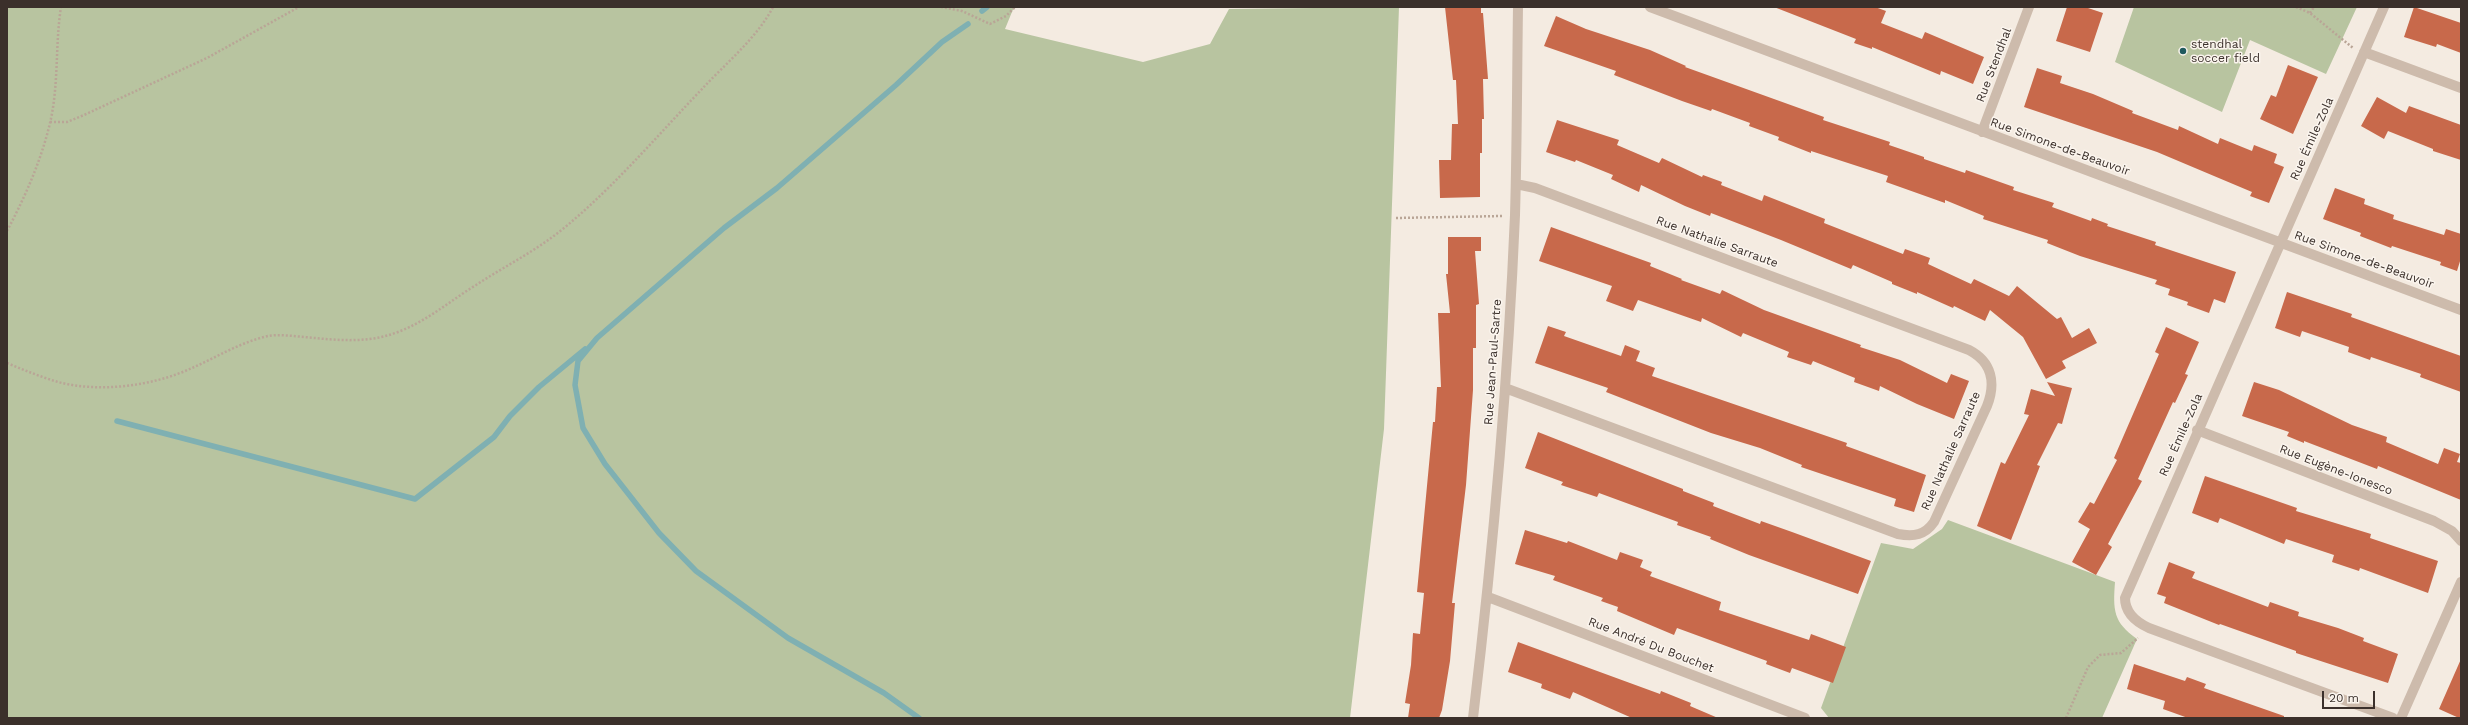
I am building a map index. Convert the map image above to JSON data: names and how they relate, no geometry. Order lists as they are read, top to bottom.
{
  "streets": {
    "street": [
      "Rue Stendhal",
      "Rue Émile-Zola",
      "Rue Simone-de-Beauvoir",
      "Rue Nathalie Sarraute",
      "Rue Jean-Paul-Sartre",
      "Rue Eugène-Ionesco",
      "Rue André Du Bouchet"
    ]
  },
  "crossings": [
    ["Rue Stendhal", "Rue Simone-de-Beauvoir"],
    ["Rue Émile-Zola", "Rue Simone-de-Beauvoir"],
    ["Rue Émile-Zola", "Rue Eugène-Ionesco"],
    ["Rue Nathalie Sarraute", "Rue Jean-Paul-Sartre"],
    ["Rue Jean-Paul-Sartre", "Rue André Du Bouchet"]
  ],
  "places": ["stendhal soccer field"],
  "scale_bar": "20 m"
}
